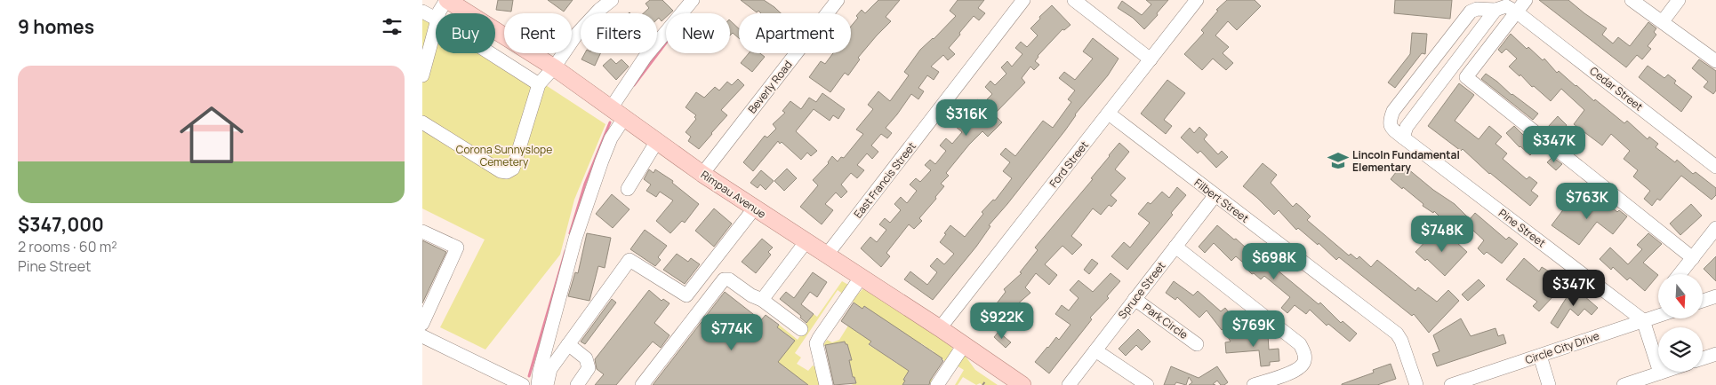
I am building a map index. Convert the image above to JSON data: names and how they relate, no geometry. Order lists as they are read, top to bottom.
{
  "streets": {
    "main road": ["Rimpau Avenue"],
    "street": [
      "Beverly Road",
      "Cedar Street",
      "Ford Street",
      "East Francis Street",
      "Filbert Street",
      "Pine Street",
      "Spruce Street",
      "Park Circle",
      "Circle City Drive"
    ]
  },
  "crossings": [
    ["Beverly Road", "Rimpau Avenue"],
    ["Ford Street", "Rimpau Avenue"],
    ["Ford Street", "Filbert Street"],
    ["East Francis Street", "Rimpau Avenue"],
    ["Filbert Street", "Spruce Street"],
    ["Pine Street", "Circle City Drive"],
    ["Spruce Street", "Park Circle"]
  ],
  "parks": ["Corona Sunnyslope Cemetery"],
  "places": {
    "school or university": ["Lincoln Fundamental Elementary"]
  },
  "north": "bottom",
  "page": {
    "heading": "9 homes",
    "chip": [
      "Buy",
      "Rent",
      "Filters",
      "New",
      "Apartment"
    ],
    "list": [
      {
        "name": "$347,000",
        "note": "2 rooms · 60 m² · Pine Street"
      }
    ],
    "price": [
      "$316K",
      "$347K",
      "$763K",
      "$748K",
      "$698K",
      "$347K",
      "$922K",
      "$769K",
      "$774K"
    ]
  }
}
